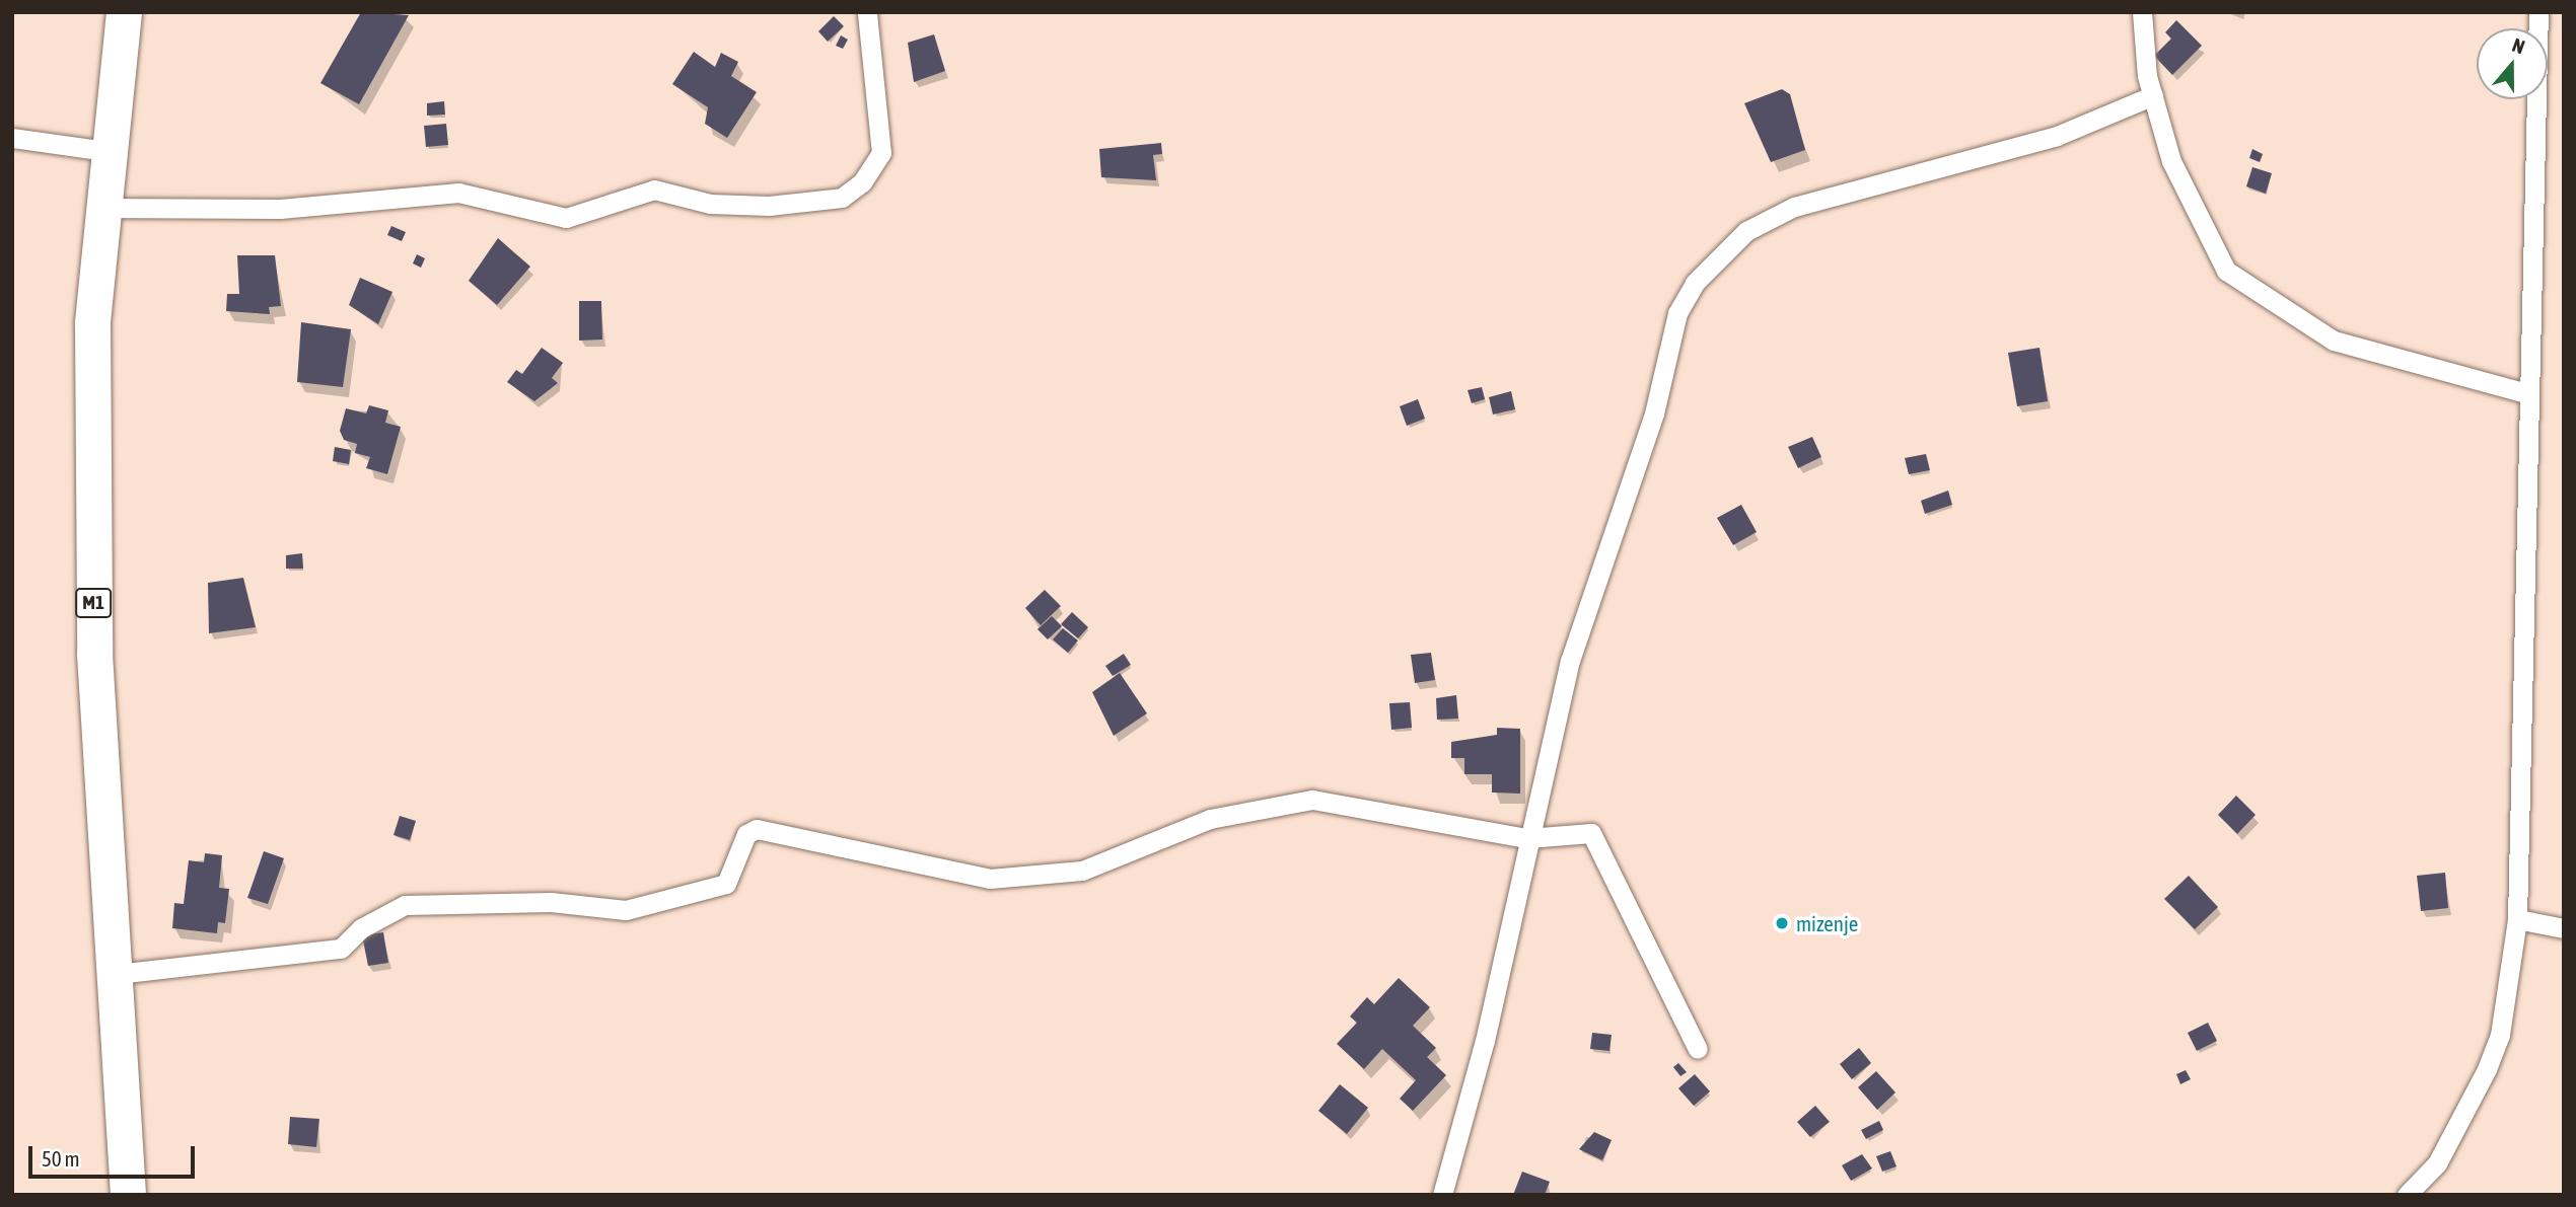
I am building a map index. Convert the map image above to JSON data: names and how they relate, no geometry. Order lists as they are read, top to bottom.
{
  "streets": {
    "highway": ["M1"]
  },
  "places": ["mizenje"],
  "scale_bar": "50 m",
  "north": "top"
}
